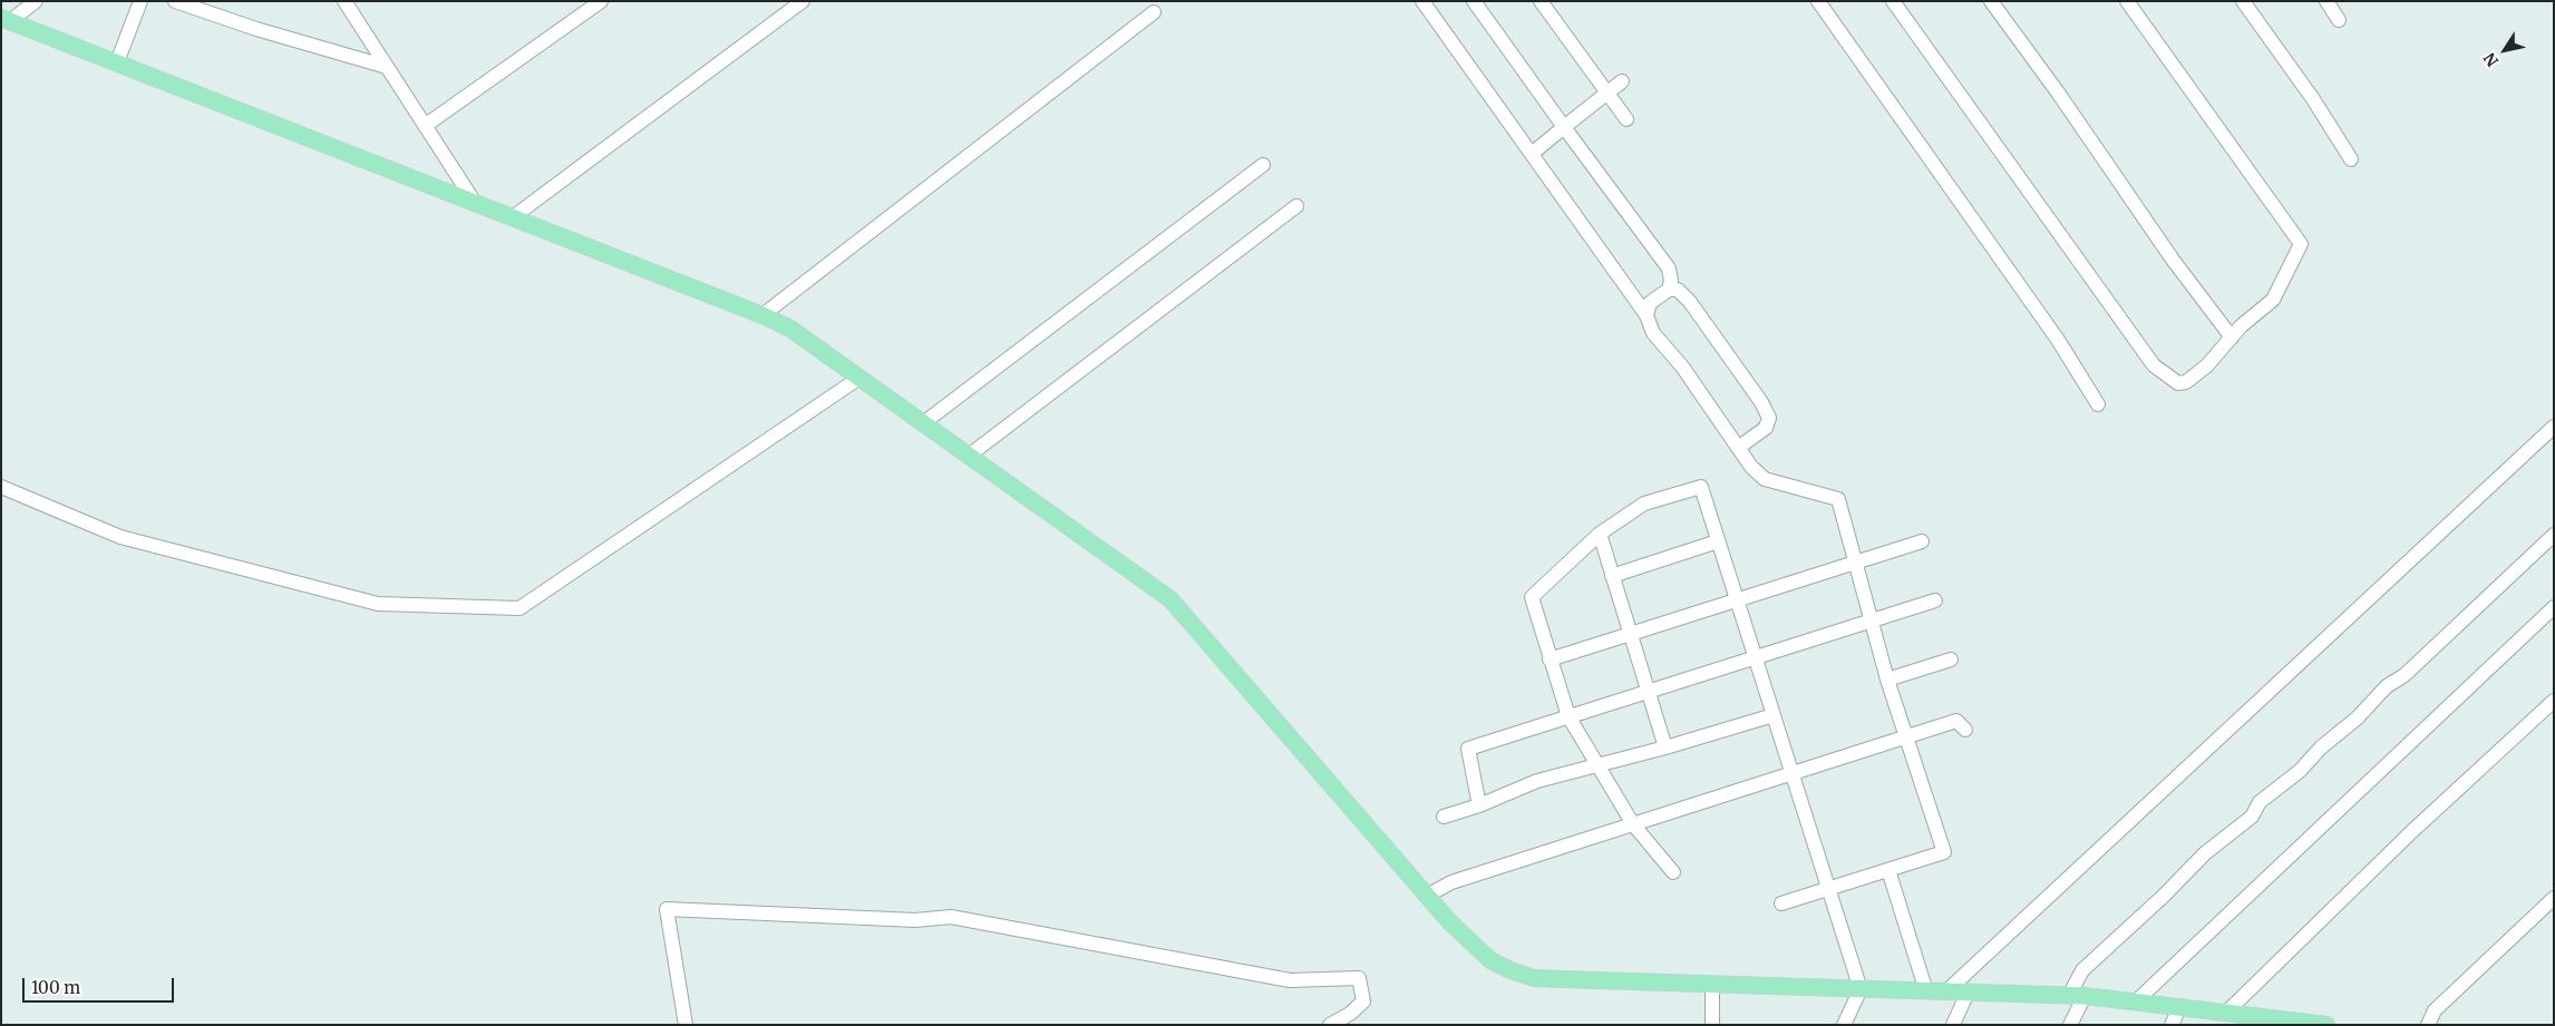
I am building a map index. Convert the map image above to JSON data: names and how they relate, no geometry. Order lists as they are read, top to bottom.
{
  "scale_bar": "100 m",
  "north": "bottom left"
}
